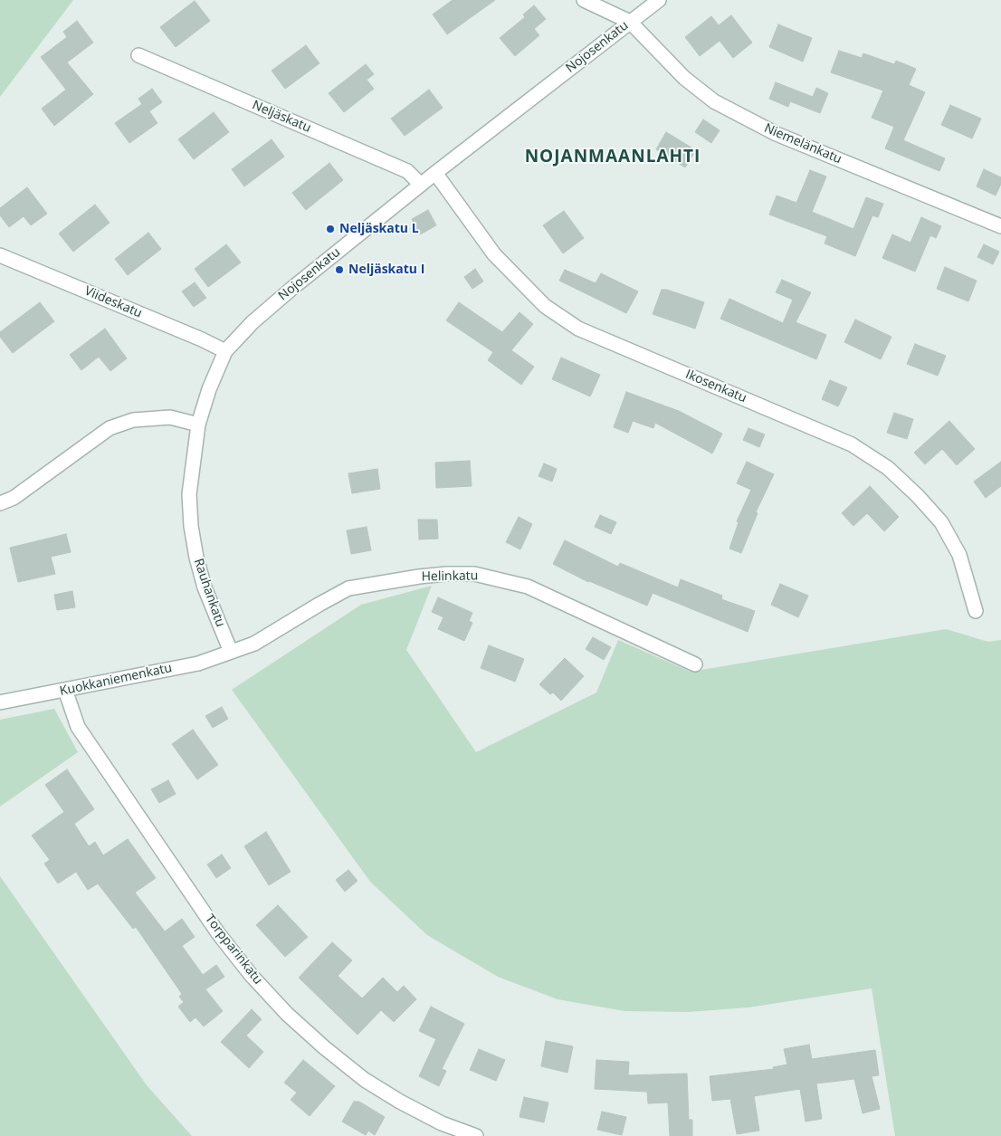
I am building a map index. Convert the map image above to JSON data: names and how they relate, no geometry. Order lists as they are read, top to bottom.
{
  "streets": {
    "street": [
      "Nojosenkatu",
      "Neljäskatu",
      "Niemelänkatu",
      "Viideskatu",
      "Ikosenkatu",
      "Helinkatu",
      "Rauhankatu",
      "Kuokkaniemenkatu",
      "Torpparinkatu"
    ]
  },
  "crossings": [
    ["Nojosenkatu", "Neljäskatu"],
    ["Nojosenkatu", "Niemelänkatu"],
    ["Nojosenkatu", "Viideskatu"],
    ["Nojosenkatu", "Ikosenkatu"],
    ["Nojosenkatu", "Rauhankatu"],
    ["Helinkatu", "Rauhankatu"],
    ["Helinkatu", "Kuokkaniemenkatu"],
    ["Rauhankatu", "Kuokkaniemenkatu"],
    ["Kuokkaniemenkatu", "Torpparinkatu"]
  ],
  "districts": ["NOJANMAANLAHTI"],
  "places": ["Neljäskatu L", "Neljäskatu I"]
}
